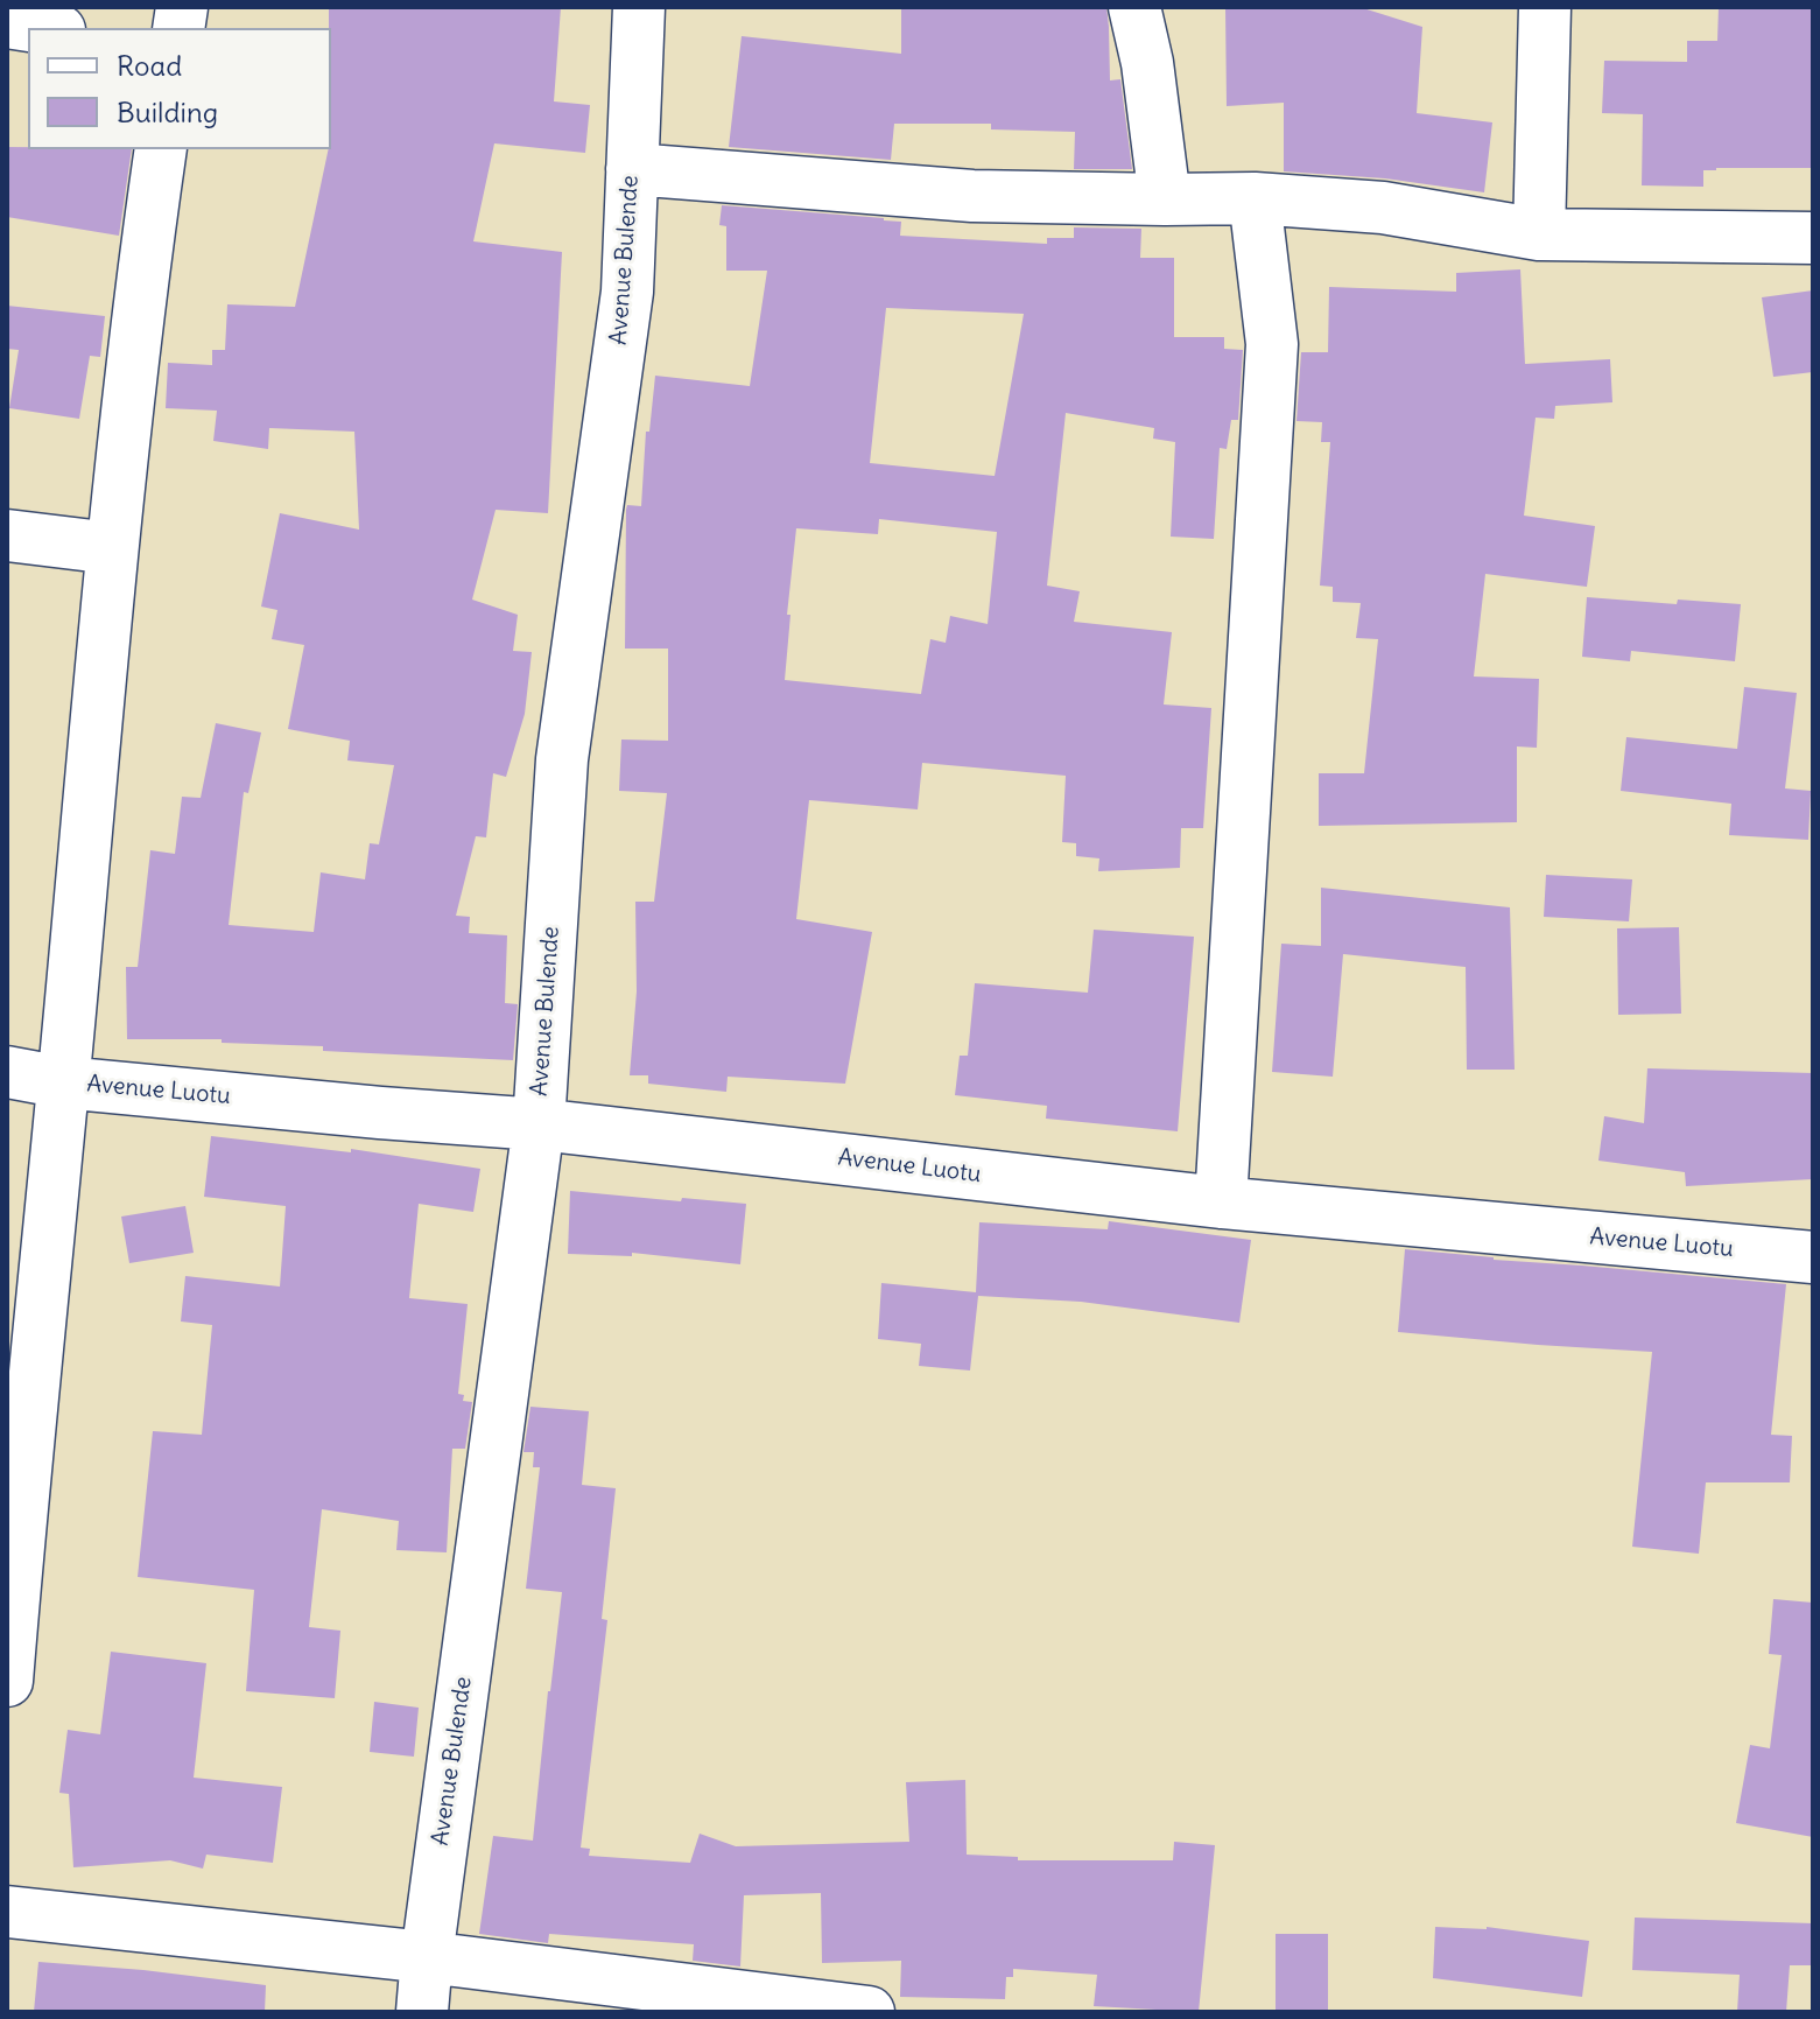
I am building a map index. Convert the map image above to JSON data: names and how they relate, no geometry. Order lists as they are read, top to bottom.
{
  "streets": {
    "street": ["Avenue Bulende", "Avenue Luotu"]
  },
  "crossings": [
    ["Avenue Bulende", "Avenue Luotu"]
  ],
  "legend": ["Road", "Building"]
}
